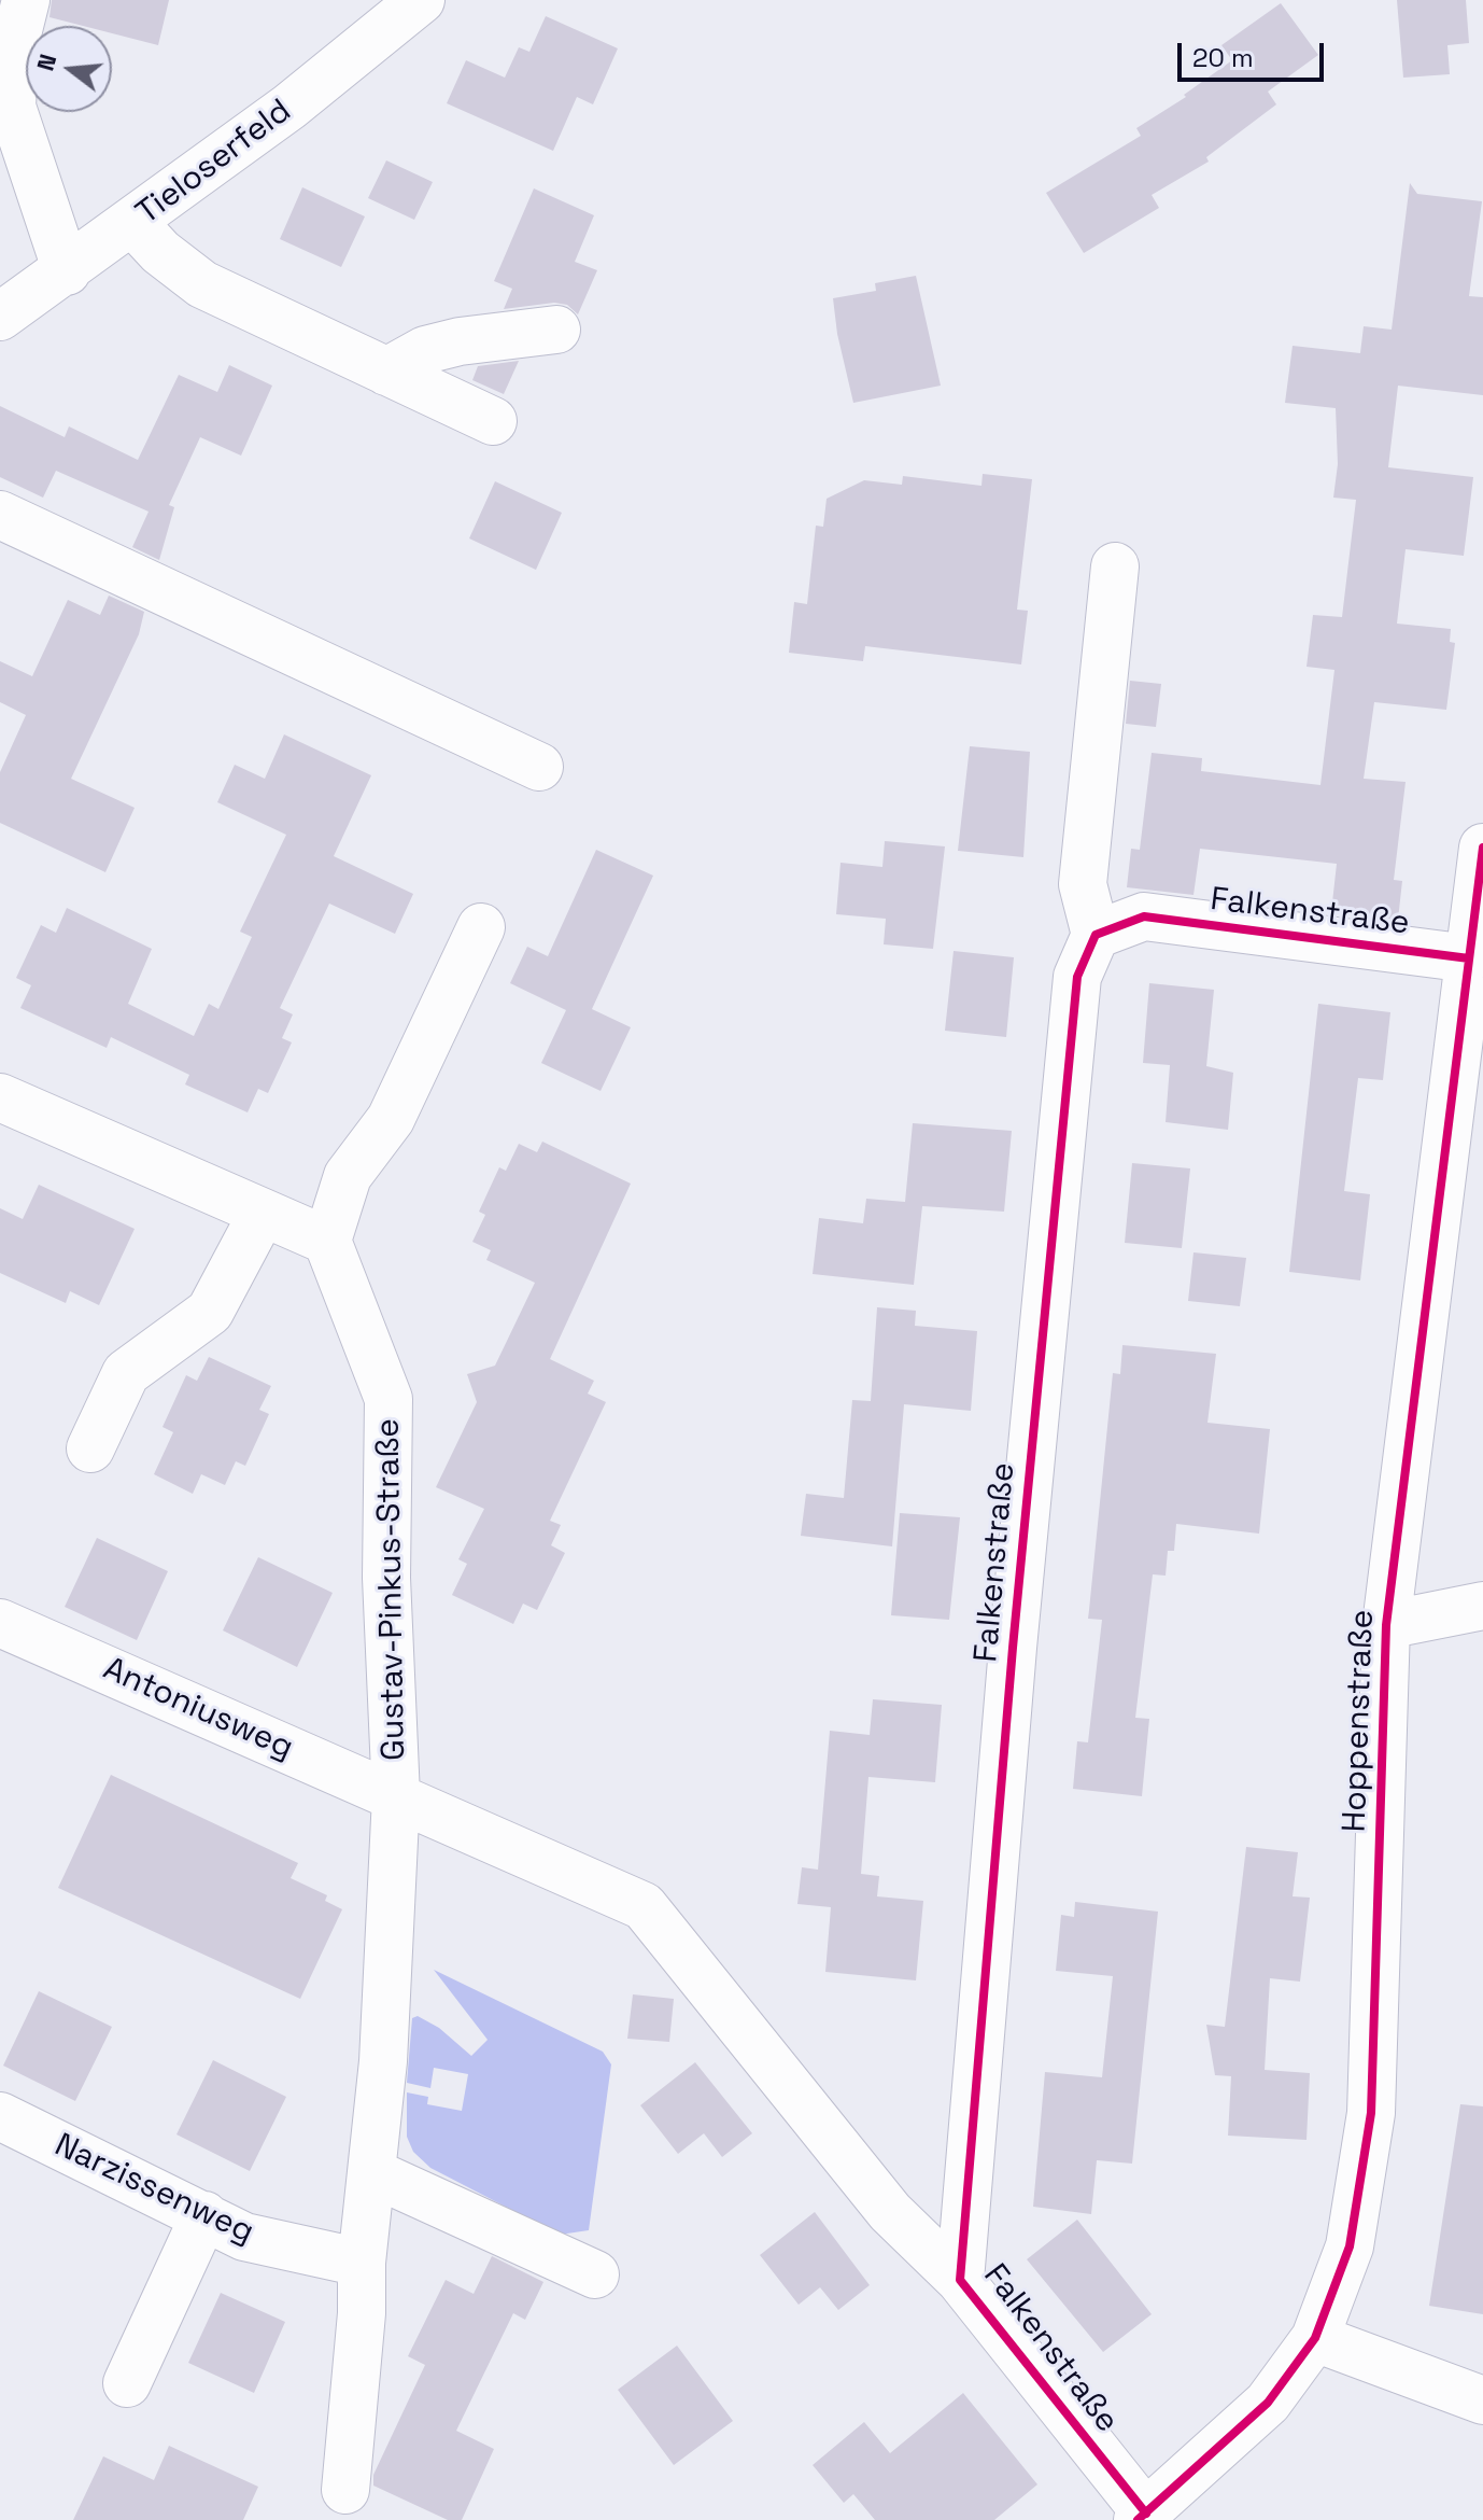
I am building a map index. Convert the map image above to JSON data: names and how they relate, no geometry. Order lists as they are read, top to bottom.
{
  "streets": {
    "street": [
      "Tieloserfeld",
      "Falkenstraße",
      "Gustav-Pinkus-Straße",
      "Antoniusweg",
      "Hoppenstraße",
      "Narzissenweg"
    ]
  },
  "crossings": [
    ["Falkenstraße", "Gustav-Pinkus-Straße"],
    ["Falkenstraße", "Hoppenstraße"],
    ["Gustav-Pinkus-Straße", "Antoniusweg"],
    ["Gustav-Pinkus-Straße", "Narzissenweg"]
  ],
  "scale_bar": "20 m",
  "north": "left"
}
